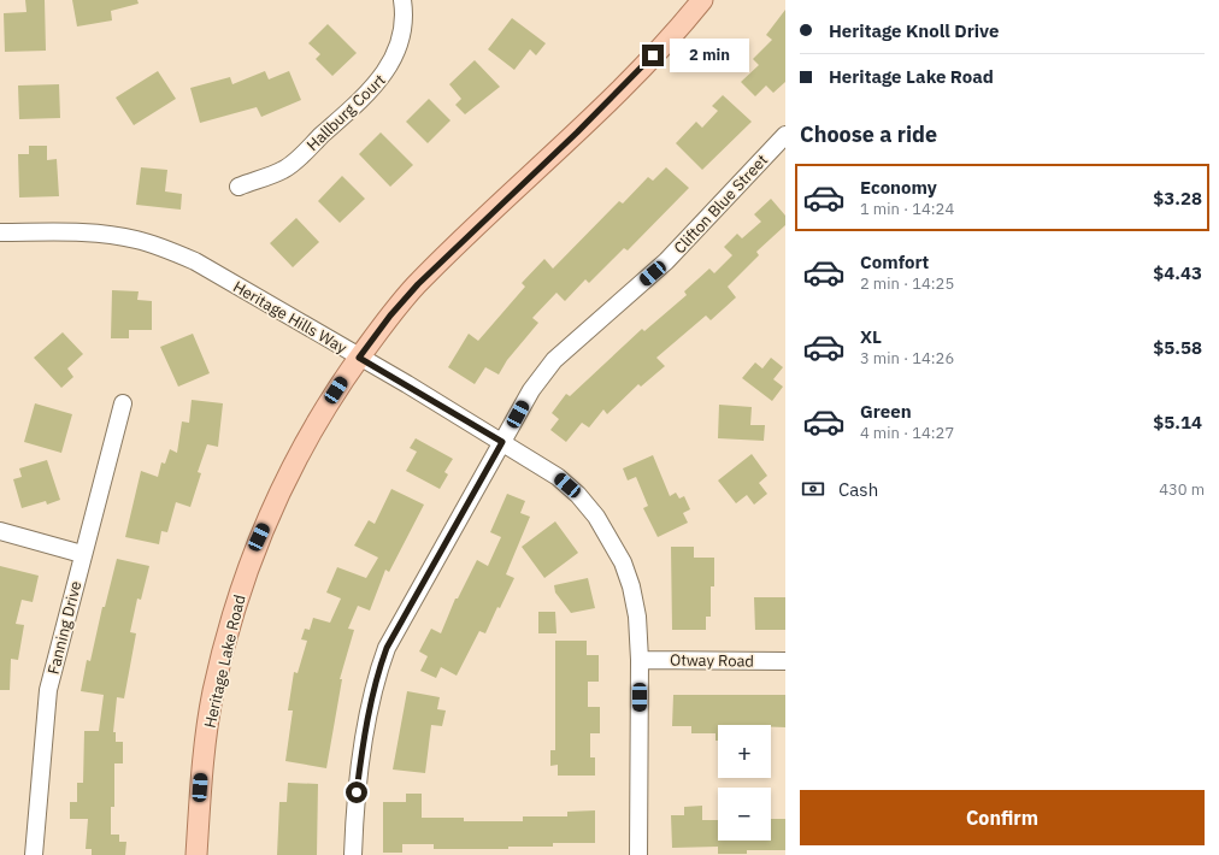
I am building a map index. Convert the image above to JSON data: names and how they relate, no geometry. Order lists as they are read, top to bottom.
{
  "streets": {
    "main road": ["Heritage Lake Road"],
    "street": [
      "Hallburg Court",
      "Clifton Blue Street",
      "Heritage Hills Way",
      "Fanning Drive",
      "Otway Road"
    ]
  },
  "crossings": [
    ["Clifton Blue Street", "Heritage Hills Way"],
    ["Heritage Hills Way", "Otway Road"],
    ["Heritage Hills Way", "Heritage Lake Road"]
  ],
  "page": {
    "banner": ["Heritage Knoll Drive", "Heritage Lake Road"],
    "bubble": "2 min",
    "heading": "Choose a ride",
    "list": [
      {
        "name": "Economy",
        "note": "1 min · 14:24",
        "value": "$3.28"
      },
      {
        "name": "Comfort",
        "note": "2 min · 14:25",
        "value": "$4.43"
      },
      {
        "name": "XL",
        "note": "3 min · 14:26",
        "value": "$5.58"
      },
      {
        "name": "Green",
        "note": "4 min · 14:27",
        "value": "$5.14"
      }
    ],
    "pay": ["Cash", "430 m"],
    "map_buttons": ["+", "−"],
    "buttons": "Confirm"
  }
}
